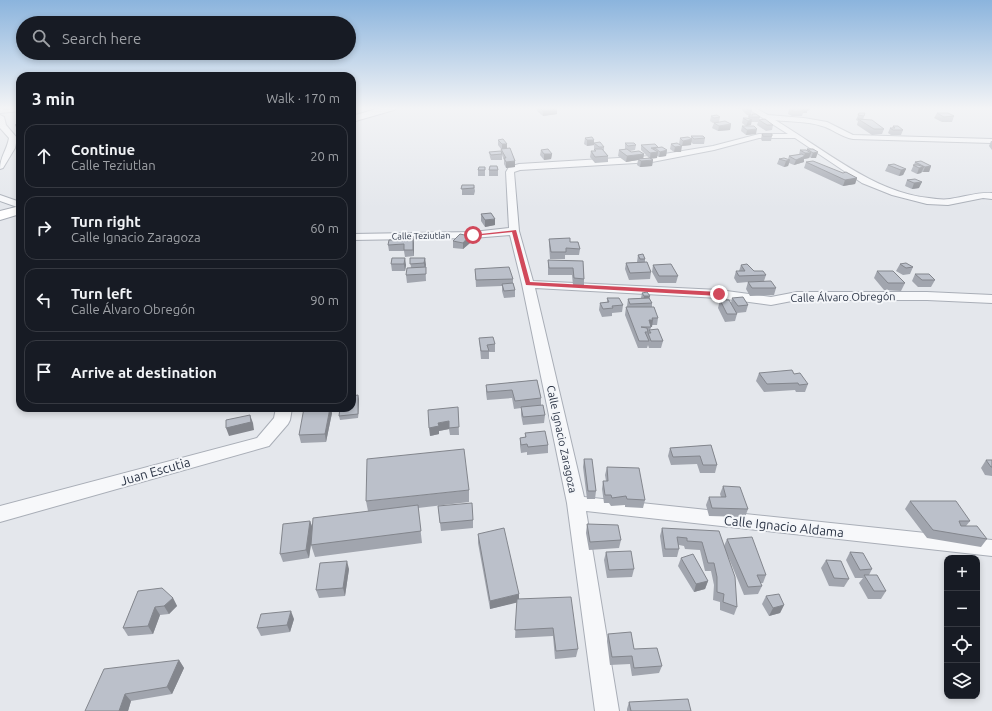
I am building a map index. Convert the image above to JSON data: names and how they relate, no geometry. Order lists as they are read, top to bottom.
{
  "streets": {
    "street": [
      "Calle Teziutlan",
      "Calle Álvaro Obregón",
      "Calle Ignacio Zaragoza",
      "Juan Escutia",
      "Calle Ignacio Aldama"
    ]
  },
  "crossings": [
    ["Calle Teziutlan", "Calle Ignacio Zaragoza"],
    ["Calle Álvaro Obregón", "Calle Ignacio Zaragoza"],
    ["Calle Ignacio Zaragoza", "Calle Ignacio Aldama"]
  ],
  "page": {
    "search": "Search here",
    "heading": ["3 min", "Walk · 170 m"],
    "list": [
      ["Continue", "Calle Teziutlan", "20 m"],
      ["Turn right", "Calle Ignacio Zaragoza", "60 m"],
      ["Turn left", "Calle Álvaro Obregón", "90 m"],
      "Arrive at destination"
    ],
    "map_buttons": ["+", "−"]
  }
}
